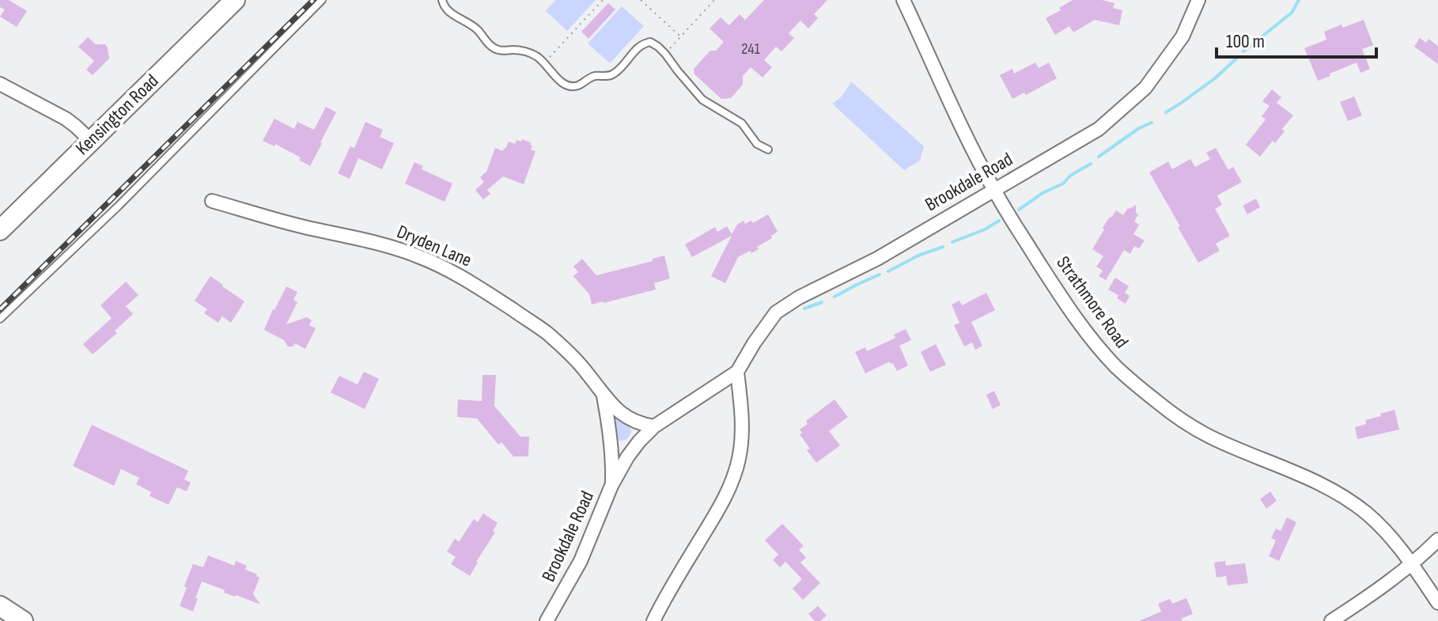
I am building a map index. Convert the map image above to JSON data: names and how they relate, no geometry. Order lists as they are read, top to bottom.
{
  "streets": {
    "street": [
      "Kensington Road",
      "Brookdale Road",
      "Dryden Lane",
      "Strathmore Road"
    ]
  },
  "crossings": [
    ["Brookdale Road", "Dryden Lane"],
    ["Brookdale Road", "Strathmore Road"]
  ],
  "house_numbers": ["241"],
  "scale_bar": "100 m"
}
